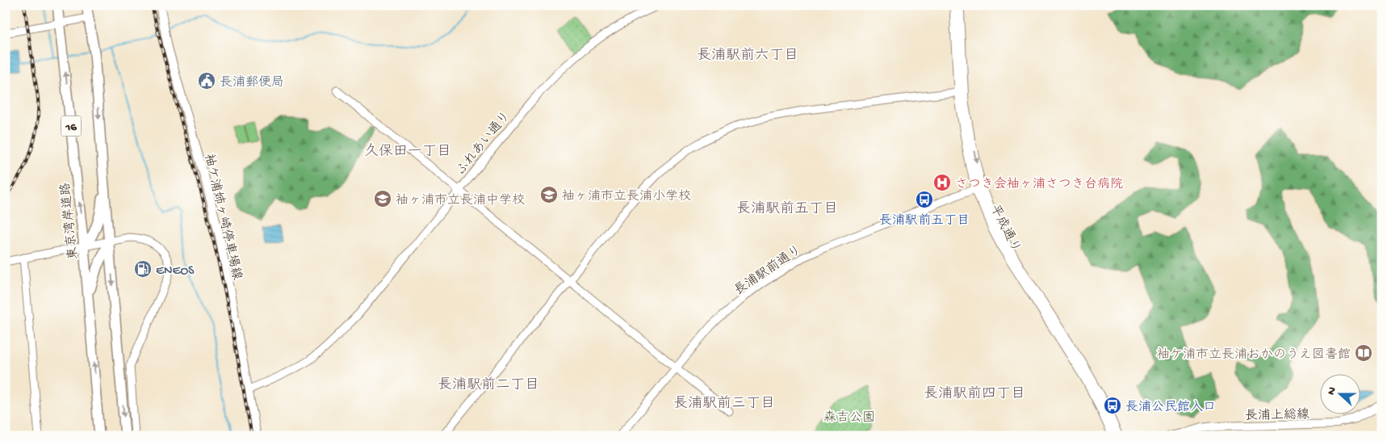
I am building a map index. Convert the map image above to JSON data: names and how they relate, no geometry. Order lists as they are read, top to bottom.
{
  "streets": {
    "highway": ["16", "東京湾岸道路"],
    "main road": ["袖ケ浦姉ヶ崎停車場線", "長浦上総線"],
    "street": ["ふれあい通り", "平成通り", "長浦駅前通り"]
  },
  "crossings": [
    ["ふれあい通り", "袖ケ浦姉ヶ崎停車場線"],
    ["平成通り", "長浦駅前通り"]
  ],
  "districts": [
    "長浦駅前六丁目",
    "久保田一丁目",
    "長浦駅前五丁目",
    "長浦駅前二丁目",
    "長浦駅前四丁目",
    "長浦駅前三丁目"
  ],
  "parks": ["森吉公園"],
  "places": {
    "public building": ["長浦郵便局"],
    "hospital": ["さつき会袖ヶ浦さつき台病院"],
    "school or university": ["袖ヶ浦市立長浦小学校", "袖ヶ浦市立長浦中学校"],
    "bus stop": ["長浦駅前五丁目", "長浦公民館入口"],
    "fuel station": ["ENEOS"],
    "library": ["袖ケ浦市立長浦おかのうえ図書館"]
  },
  "north": "left"
}
